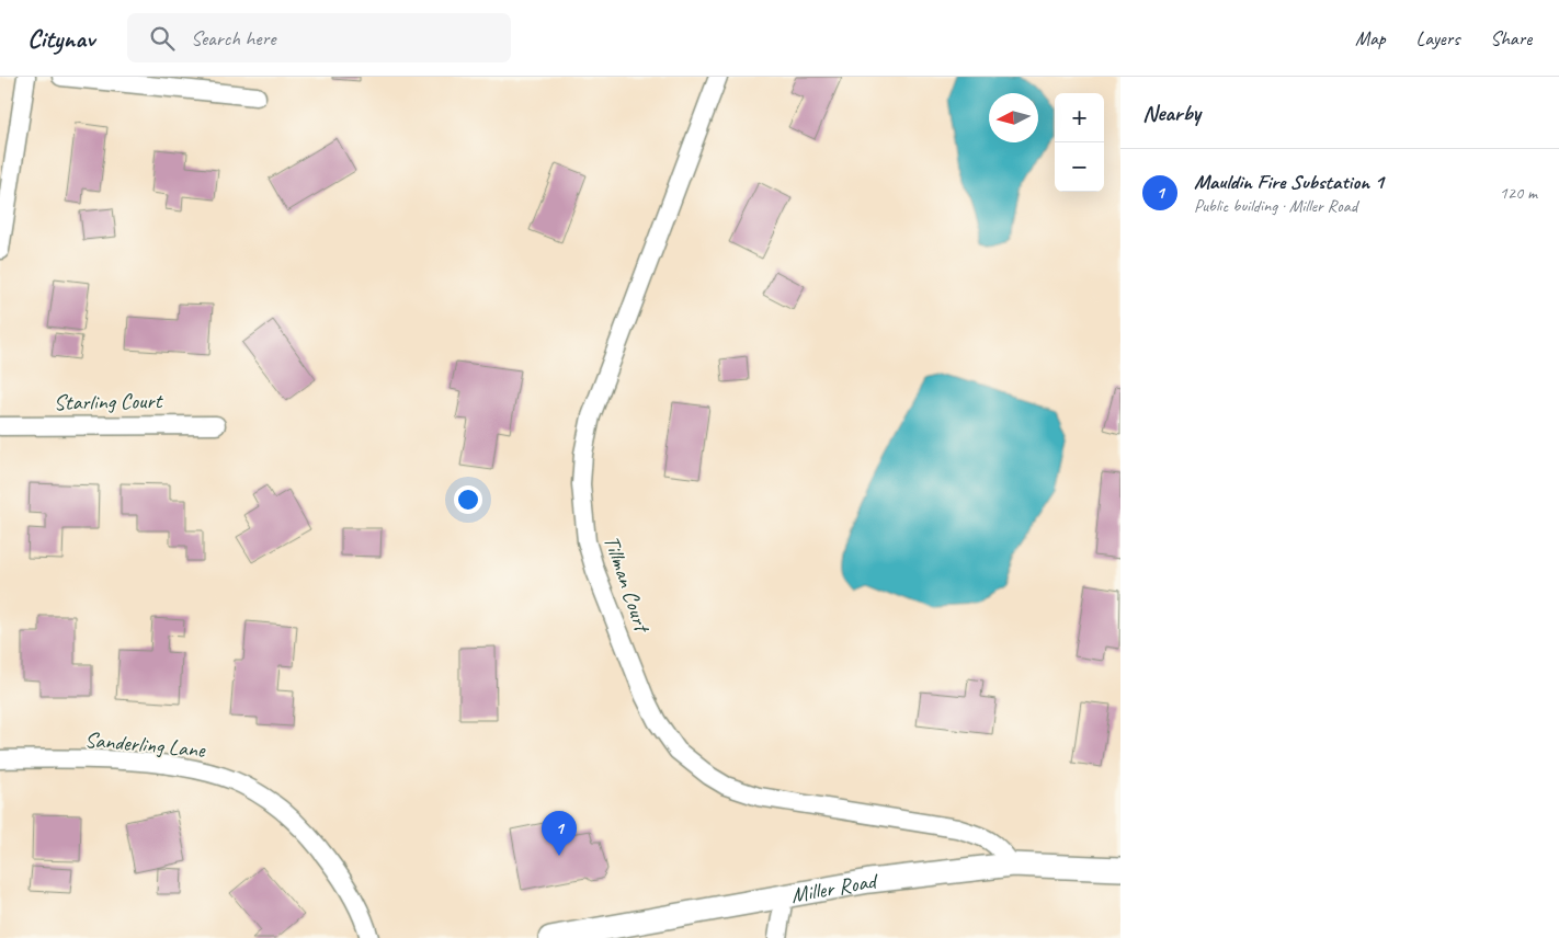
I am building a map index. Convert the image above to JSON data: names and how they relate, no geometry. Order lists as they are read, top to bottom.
{
  "streets": {
    "street": [
      "Starling Court",
      "Tillman Court",
      "Sanderling Lane",
      "Miller Road"
    ]
  },
  "crossings": [
    ["Tillman Court", "Miller Road"]
  ],
  "north": "left",
  "page": {
    "header": "Citynav",
    "search": "Search here",
    "nav": ["Map", "Layers", "Share"],
    "heading": "Nearby",
    "map_buttons": ["+", "−"],
    "list": [
      {
        "mark": "1",
        "name": "Mauldin Fire Substation 1",
        "note": "Public building · Miller Road",
        "value": "120 m"
      }
    ],
    "pins": "1"
  }
}
